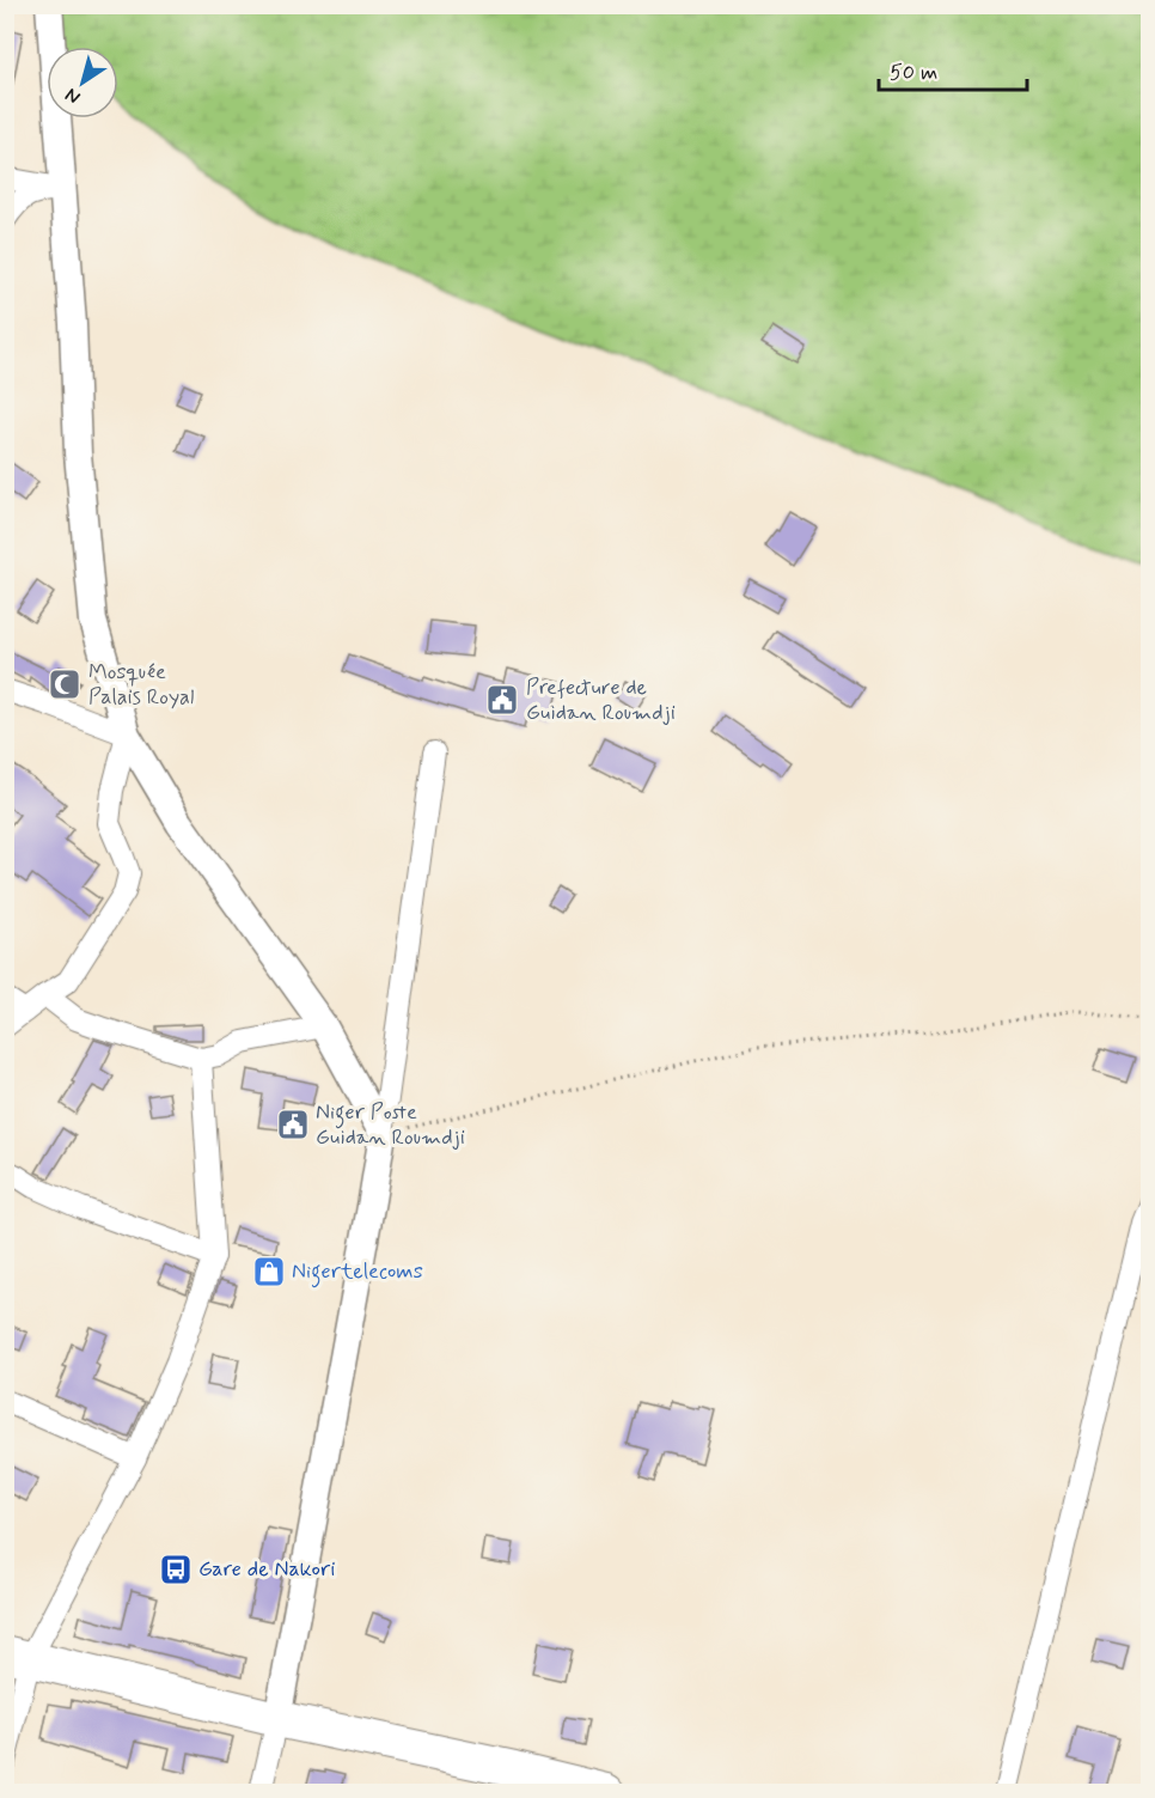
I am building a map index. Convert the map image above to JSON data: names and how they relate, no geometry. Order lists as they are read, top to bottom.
{
  "places": {
    "mosque": ["Mosquée Palais Royal"],
    "public building": ["Prefecture de Guidan Roumdji", "Niger Poste Guidan Roumdji"],
    "shop": ["Nigertelecoms"],
    "bus stop": ["Gare de Nakori"]
  },
  "scale_bar": "50 m",
  "north": "bottom left"
}
